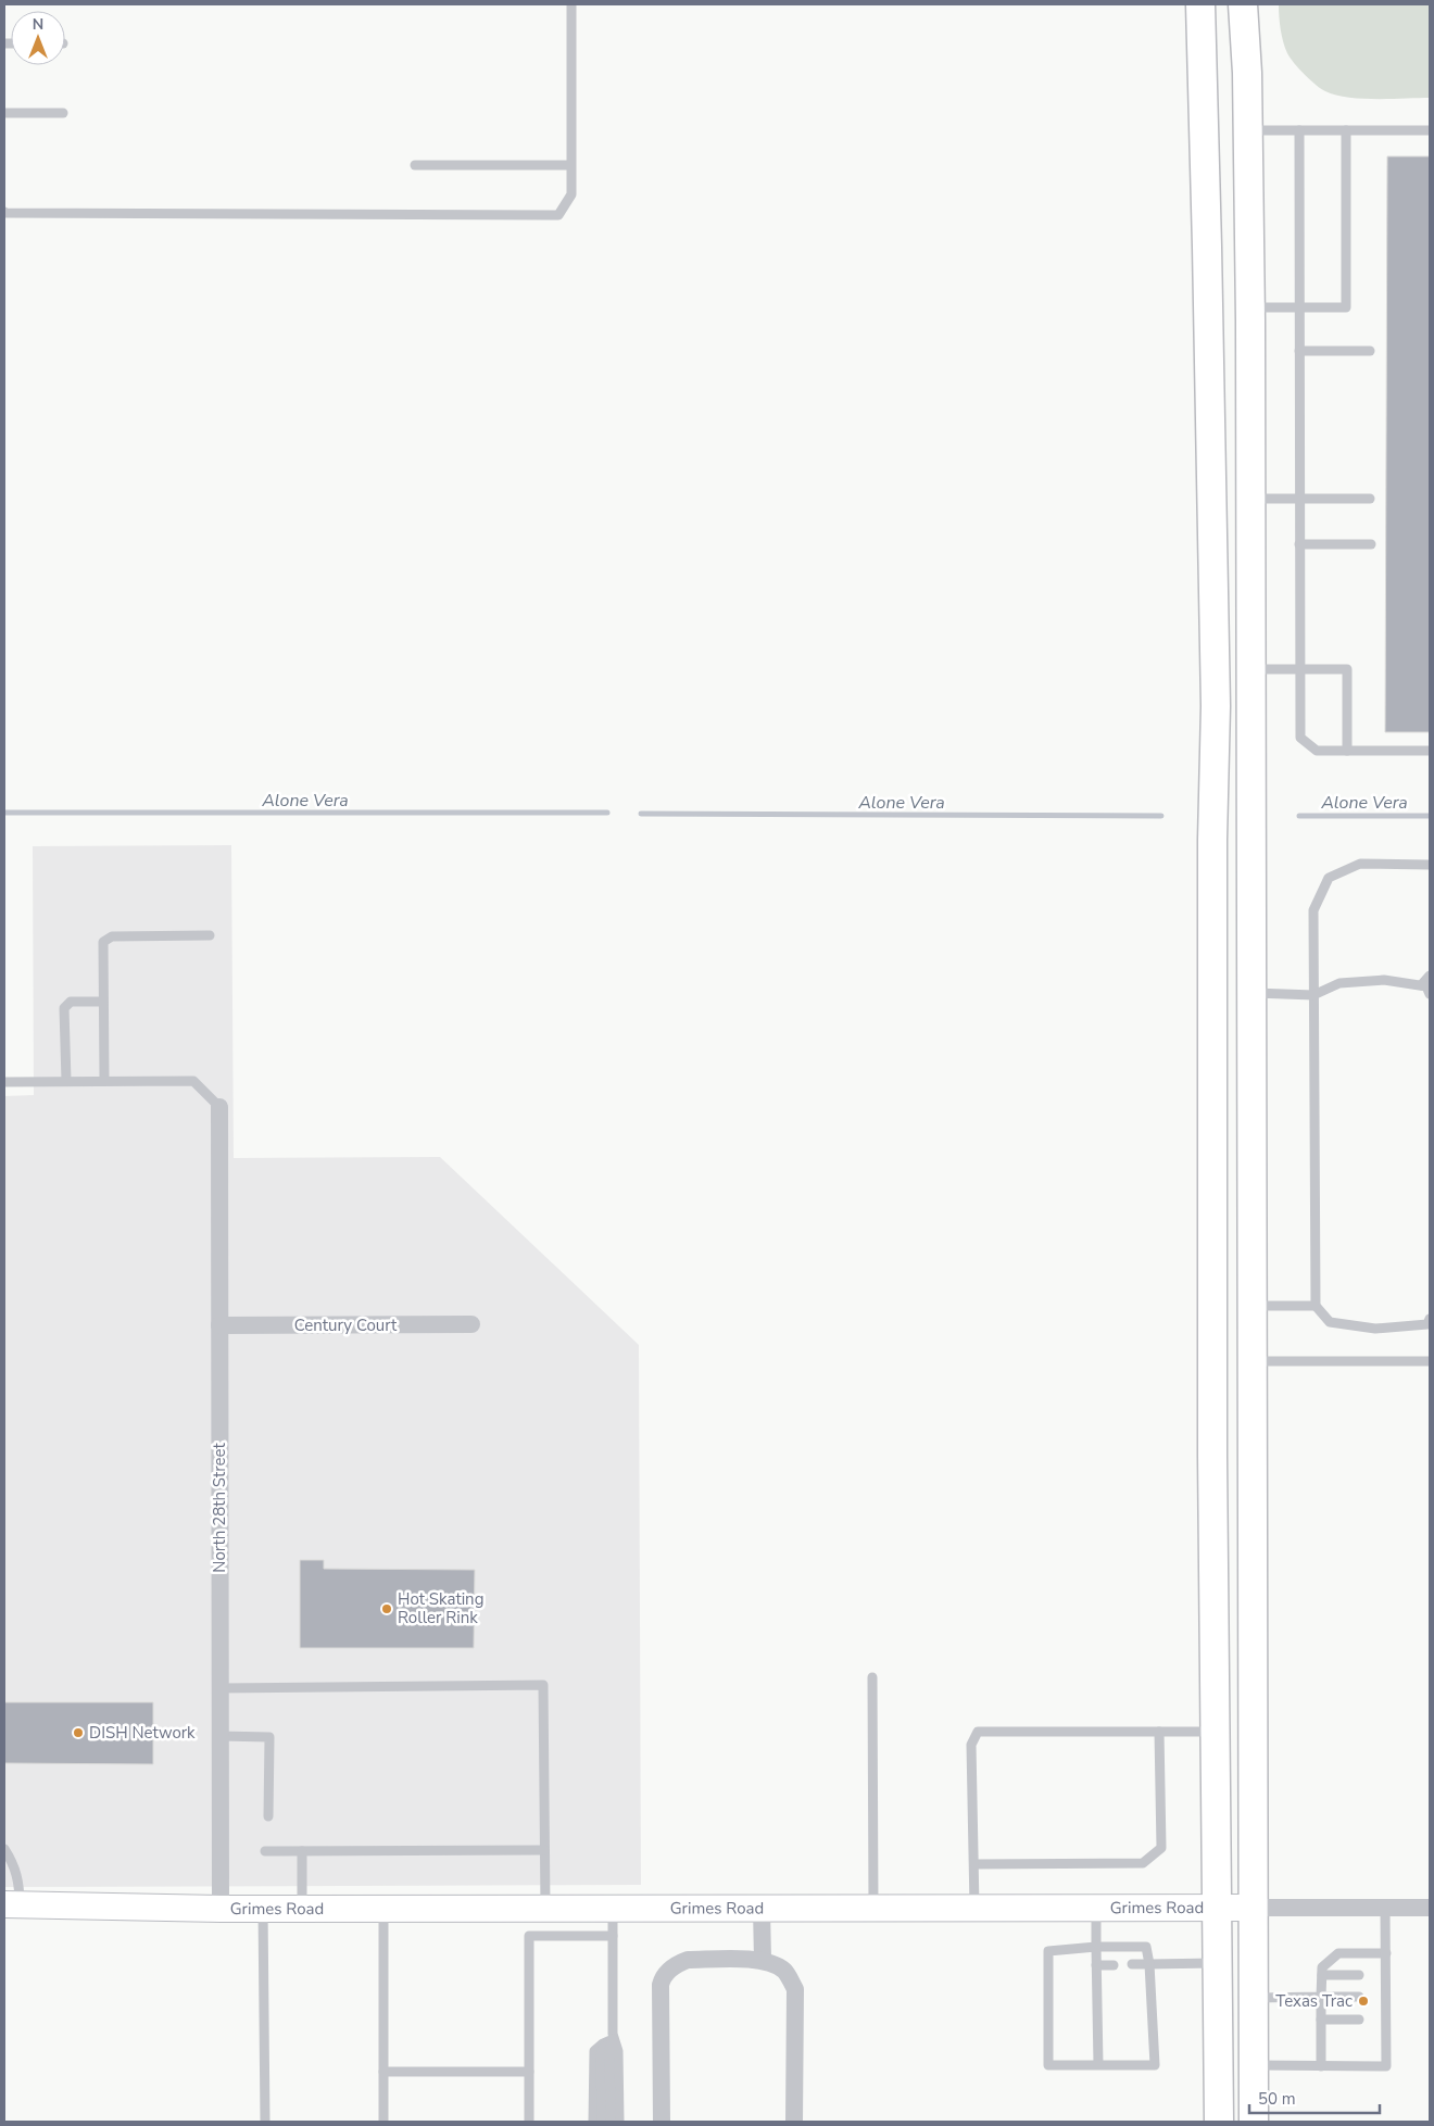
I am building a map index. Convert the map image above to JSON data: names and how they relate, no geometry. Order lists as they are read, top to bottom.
{
  "streets": {
    "street": ["Century Court", "North 28th Street", "Grimes Road"]
  },
  "crossings": [
    ["Century Court", "North 28th Street"],
    ["North 28th Street", "Grimes Road"]
  ],
  "water": ["Alone Vera"],
  "places": ["Hot Skating Roller Rink", "DISH Network", "Texas Trac"],
  "scale_bar": "50 m",
  "north": "top"
}
